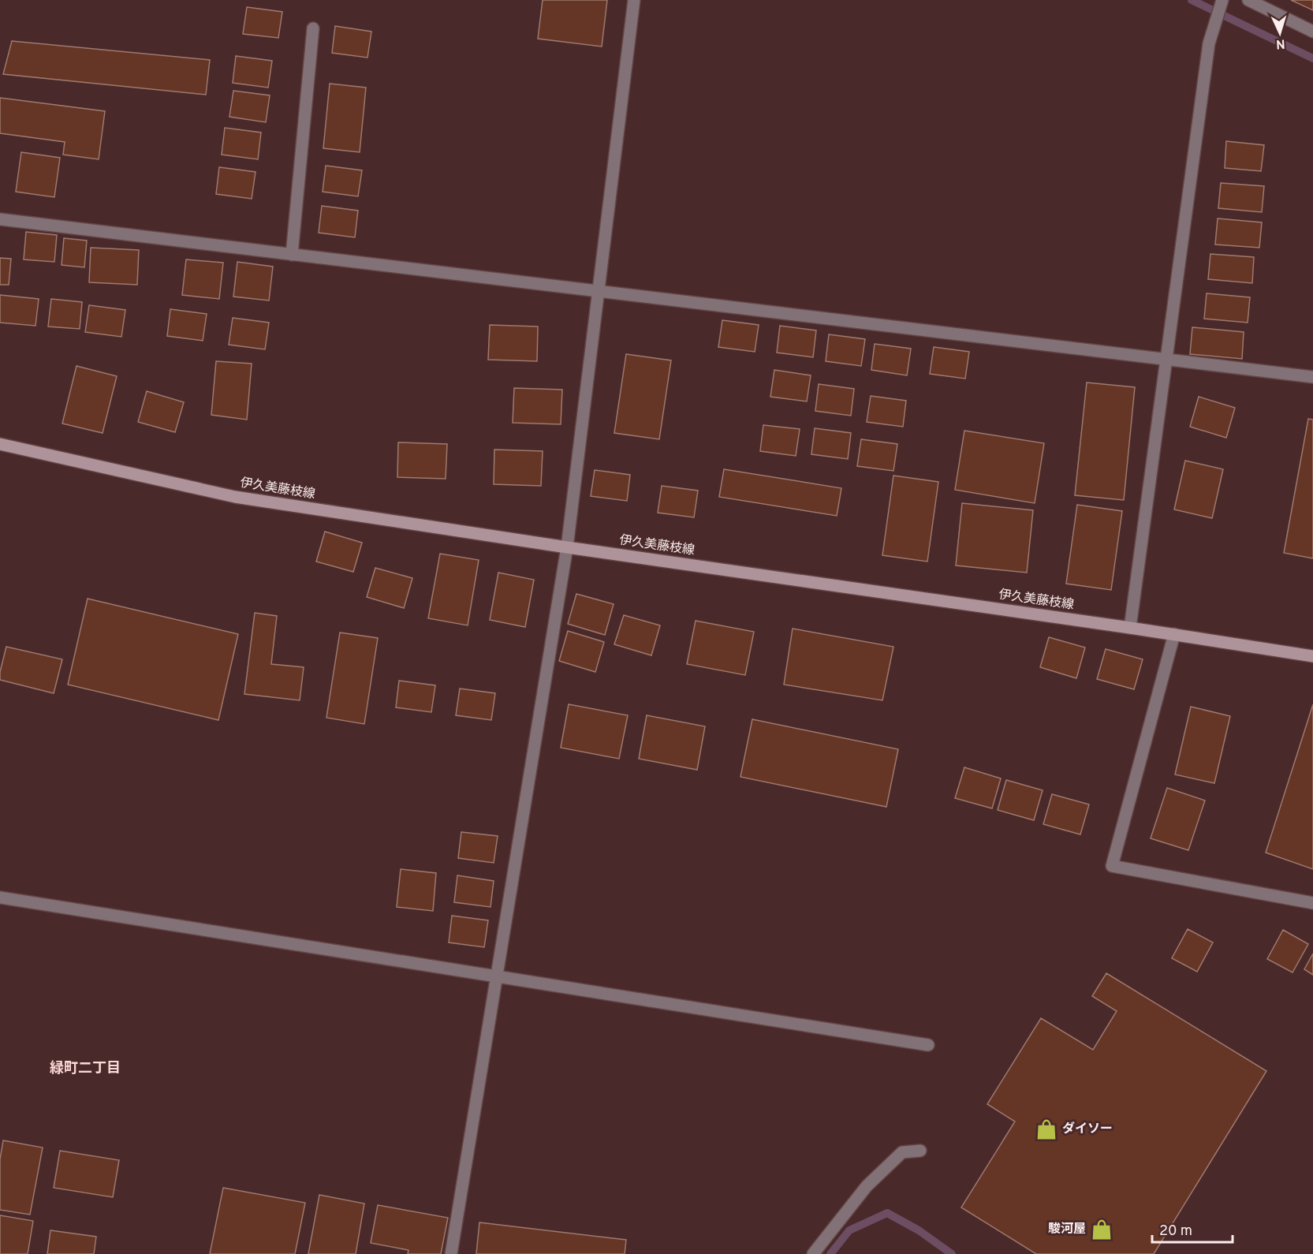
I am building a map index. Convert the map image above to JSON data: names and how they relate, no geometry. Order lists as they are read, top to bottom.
{
  "streets": {
    "main road": ["伊久美藤枝線"]
  },
  "districts": ["緑町二丁目"],
  "places": {
    "shop": ["ダイソー", "駿河屋"]
  },
  "scale_bar": "20 m",
  "north": "bottom"
}
